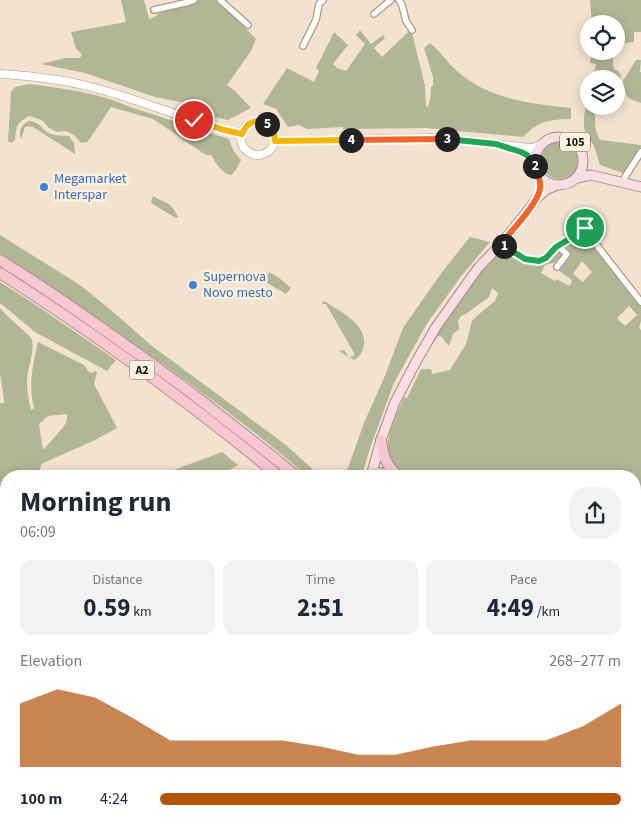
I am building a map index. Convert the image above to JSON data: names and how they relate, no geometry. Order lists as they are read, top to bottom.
{
  "streets": {
    "highway": ["A2"],
    "main road": ["105"]
  },
  "places": ["Megamarket Interspar", "Supernova Novo mesto"],
  "page": {
    "pins": [
      "5",
      "3",
      "4",
      "2",
      "1"
    ],
    "heading": ["Morning run", "06:09"],
    "stats": [
      ["Distance", "0.59 km"],
      ["Time", "2:51"],
      ["Pace", "4:49 /km"]
    ],
    "chart": ["Elevation", "268–277 m"],
    "list": [
      {
        "name": "100 m",
        "note": "4:24"
      }
    ]
  }
}
